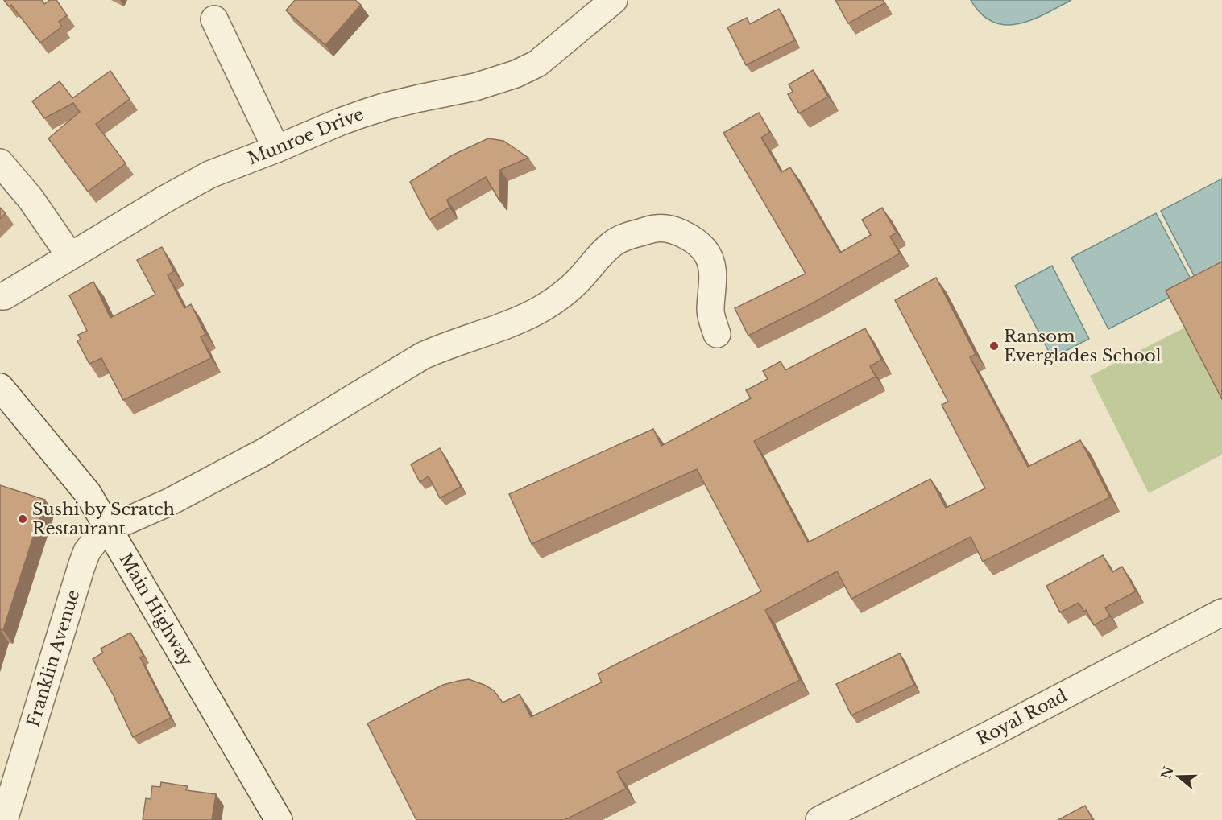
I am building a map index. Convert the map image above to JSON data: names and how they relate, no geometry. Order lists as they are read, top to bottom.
{
  "streets": {
    "street": [
      "Munroe Drive",
      "Main Highway",
      "Franklin Avenue",
      "Royal Road"
    ]
  },
  "crossings": [
    ["Main Highway", "Franklin Avenue"]
  ],
  "places": ["Ransom Everglades School", "Sushi by Scratch Restaurant"],
  "north": "left"
}
